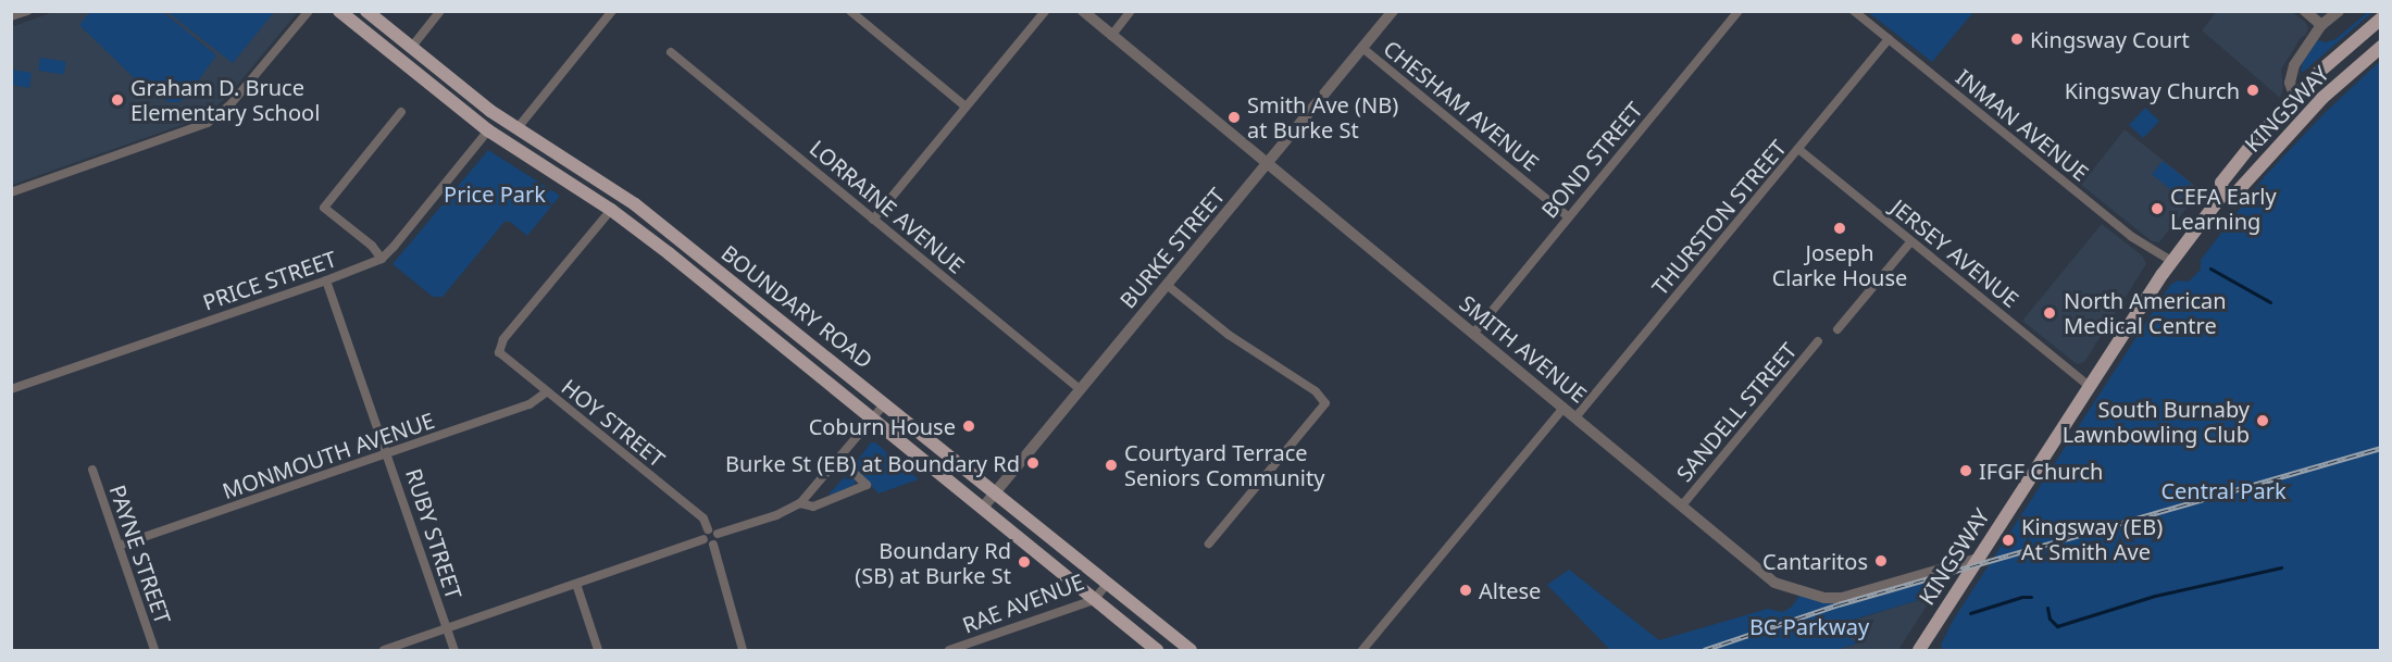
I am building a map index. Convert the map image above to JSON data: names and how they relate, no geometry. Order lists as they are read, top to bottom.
{
  "streets": {
    "main road": ["KINGSWAY", "BOUNDARY ROAD"],
    "street": [
      "CHESHAM AVENUE",
      "INMAN AVENUE",
      "BOND STREET",
      "LORRAINE AVENUE",
      "THURSTON STREET",
      "BURKE STREET",
      "JERSEY AVENUE",
      "PRICE STREET",
      "SMITH AVENUE",
      "SANDELL STREET",
      "HOY STREET",
      "MONMOUTH AVENUE",
      "RUBY STREET",
      "PAYNE STREET",
      "RAE AVENUE"
    ]
  },
  "crossings": [
    ["CHESHAM AVENUE", "BOND STREET"],
    ["CHESHAM AVENUE", "BURKE STREET"],
    ["KINGSWAY", "INMAN AVENUE"],
    ["KINGSWAY", "JERSEY AVENUE"],
    ["KINGSWAY", "SMITH AVENUE"],
    ["INMAN AVENUE", "THURSTON STREET"],
    ["BOND STREET", "SMITH AVENUE"],
    ["LORRAINE AVENUE", "BURKE STREET"],
    ["THURSTON STREET", "JERSEY AVENUE"],
    ["THURSTON STREET", "SMITH AVENUE"],
    ["BURKE STREET", "BOUNDARY ROAD"],
    ["BURKE STREET", "SMITH AVENUE"],
    ["PRICE STREET", "BOUNDARY ROAD"],
    ["PRICE STREET", "RUBY STREET"],
    ["BOUNDARY ROAD", "HOY STREET"],
    ["BOUNDARY ROAD", "RAE AVENUE"],
    ["SMITH AVENUE", "SANDELL STREET"],
    ["HOY STREET", "MONMOUTH AVENUE"],
    ["MONMOUTH AVENUE", "RUBY STREET"],
    ["MONMOUTH AVENUE", "PAYNE STREET"]
  ],
  "parks": ["Price Park", "Central Park", "BC Parkway"],
  "places": [
    "Kingsway Court",
    "Kingsway Church",
    "Graham D. Bruce Elementary School",
    "Smith Ave (NB) at Burke St",
    "CEFA Early Learning",
    "Joseph Clarke House",
    "North American Medical Centre",
    "South Burnaby Lawnbowling Club",
    "Coburn House",
    "Burke St (EB) at Boundary Rd",
    "Courtyard Terrace Seniors Community",
    "IFGF Church",
    "Kingsway (EB) At Smith Ave",
    "Cantaritos",
    "Boundary Rd (SB) at Burke St",
    "Altese"
  ]
}
